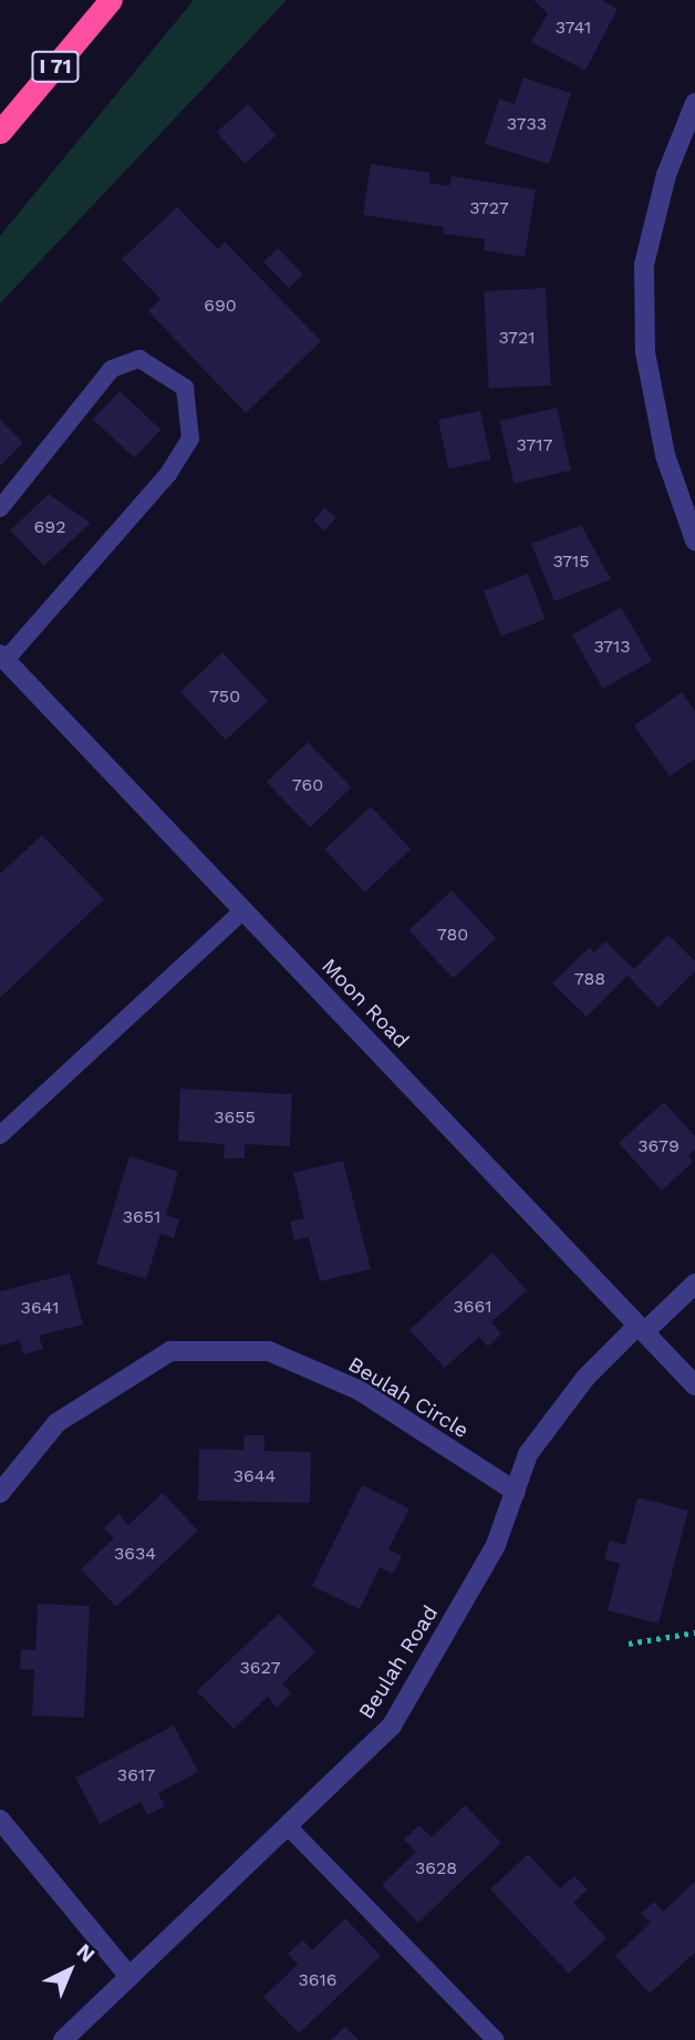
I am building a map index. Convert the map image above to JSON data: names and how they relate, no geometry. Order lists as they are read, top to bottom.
{
  "streets": {
    "highway": ["I 71"],
    "street": ["Moon Road", "Beulah Circle", "Beulah Road"]
  },
  "crossings": [
    ["Moon Road", "Beulah Road"],
    ["Beulah Circle", "Beulah Road"]
  ],
  "house_numbers": [
    "3741",
    "3733",
    "3727",
    "690",
    "3721",
    "3717",
    "692",
    "3715",
    "3713",
    "750",
    "760",
    "780",
    "788",
    "3655",
    "3679",
    "3651",
    "3661",
    "3641",
    "3644",
    "3634",
    "3627",
    "3617",
    "3628",
    "3616"
  ],
  "north": "top right"
}
